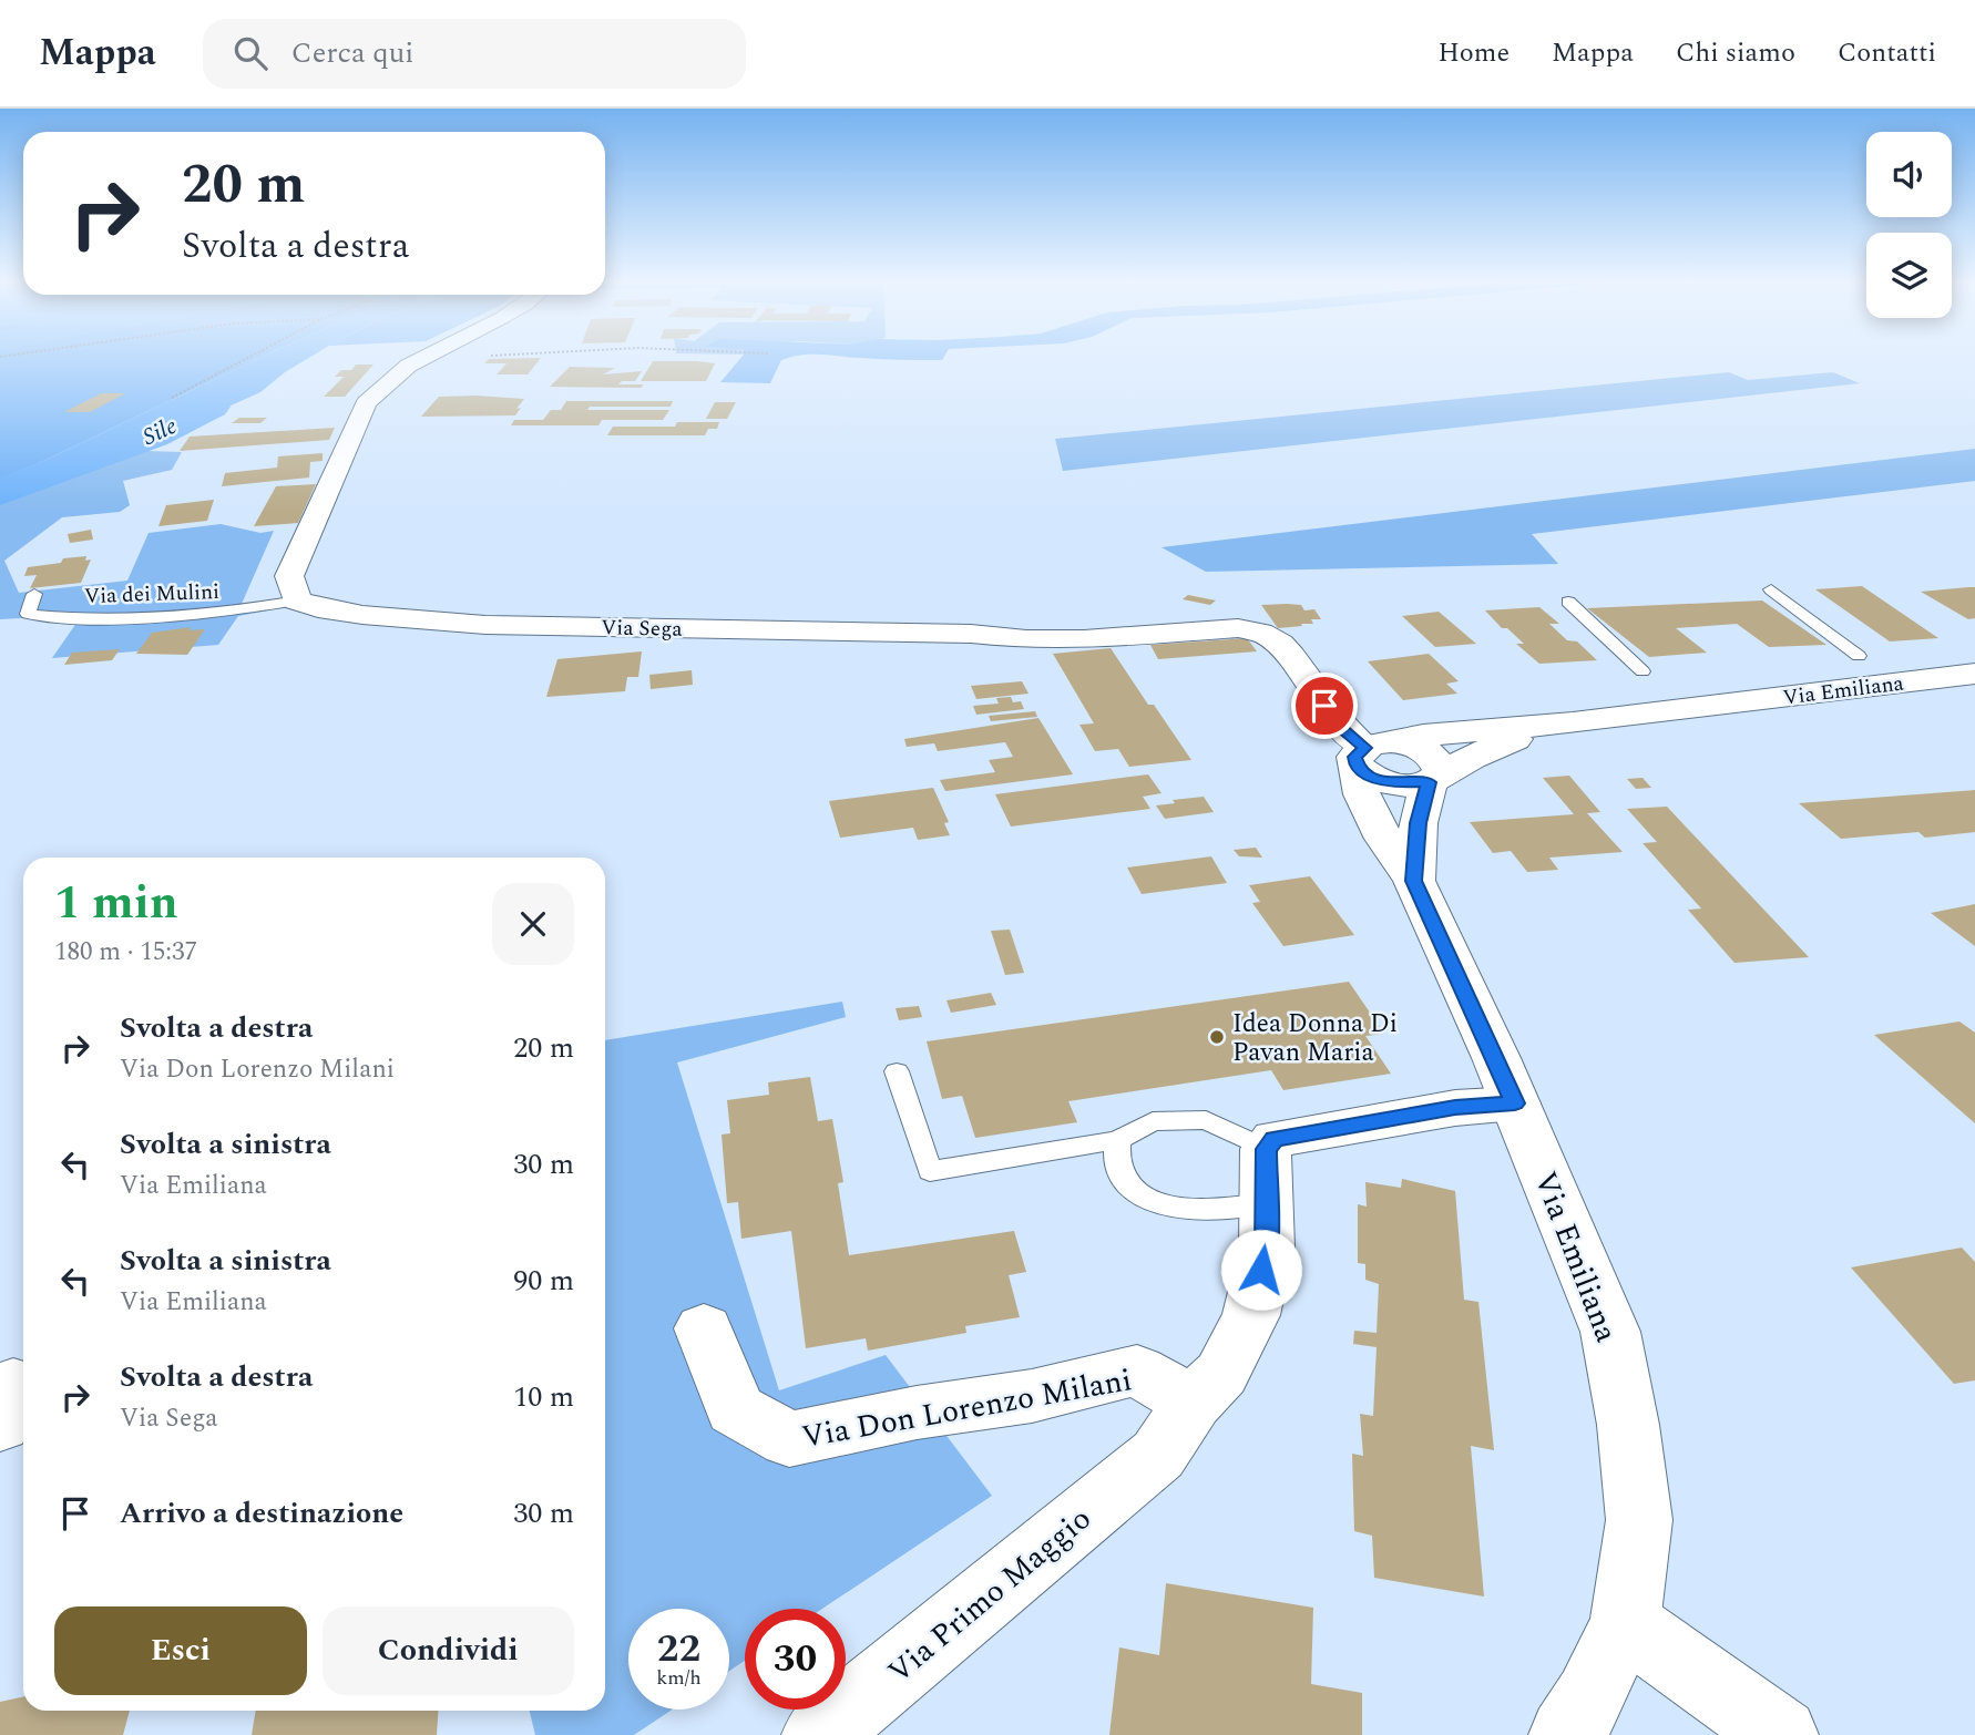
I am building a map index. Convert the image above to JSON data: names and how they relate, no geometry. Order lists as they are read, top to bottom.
{
  "streets": {
    "street": [
      "Via Sega",
      "Via Emiliana",
      "Via Don Lorenzo Milani",
      "Via Primo Maggio"
    ],
    "lane": ["Via dei Mulini"]
  },
  "crossings": [
    ["Via dei Mulini", "Via Sega"],
    ["Via Sega", "Via Emiliana"],
    ["Via Don Lorenzo Milani", "Via Primo Maggio"]
  ],
  "water": ["Sile"],
  "places": ["Idea Donna Di Pavan Maria"],
  "page": {
    "header": "Mappa",
    "search": "Cerca qui",
    "nav": [
      "Home",
      "Mappa",
      "Chi siamo",
      "Contatti"
    ],
    "turn": ["20 m", "Svolta a destra"],
    "heading": ["1 min", "180 m · 15:37"],
    "list": [
      {
        "name": "Svolta a destra",
        "note": "Via Don Lorenzo Milani",
        "value": "20 m"
      },
      {
        "name": "Svolta a sinistra",
        "note": "Via Emiliana",
        "value": "30 m"
      },
      {
        "name": "Svolta a sinistra",
        "note": "Via Emiliana",
        "value": "90 m"
      },
      {
        "name": "Svolta a destra",
        "note": "Via Sega",
        "value": "10 m"
      },
      {
        "name": "Arrivo a destinazione",
        "value": "30 m"
      }
    ],
    "buttons": ["Esci", "Condividi"],
    "speed": "22 km/h",
    "limit": "30"
  }
}
